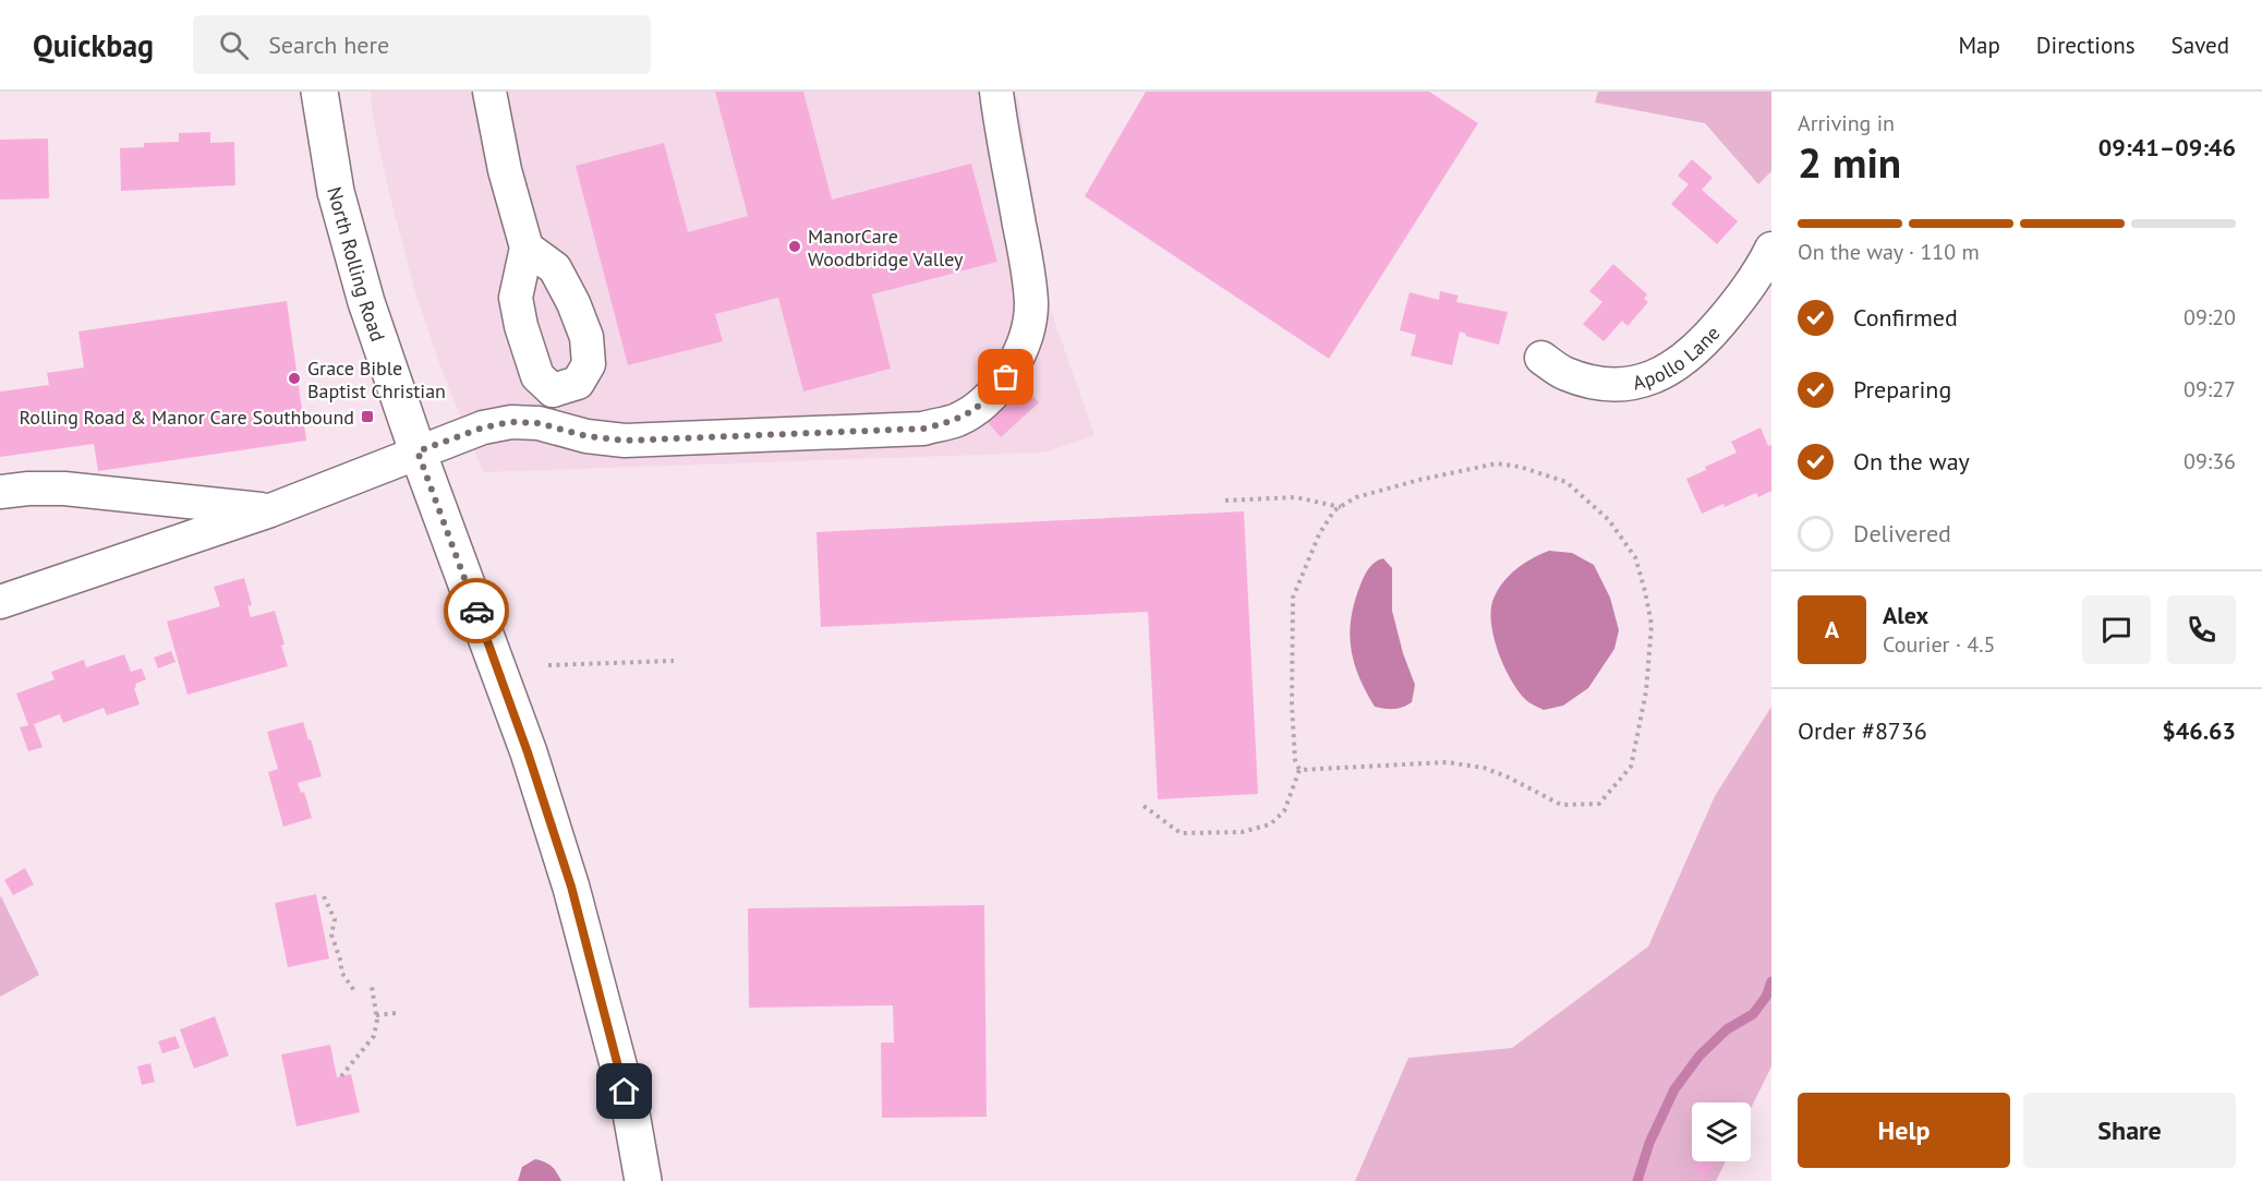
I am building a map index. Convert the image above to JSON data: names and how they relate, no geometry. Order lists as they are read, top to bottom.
{
  "streets": {
    "main road": ["North Rolling Road"],
    "street": ["Apollo Lane"]
  },
  "places": {
    "other": ["ManorCare Woodbridge Valley", "Grace Bible Baptist Christian"],
    "transit": ["Rolling Road & Manor Care Southbound"]
  },
  "page": {
    "header": "Quickbag",
    "search": "Search here",
    "nav": ["Map", "Directions", "Saved"],
    "heading": ["2 min", "Arriving in", "09:41–09:46"],
    "panel": [
      "Alex",
      "Courier · 4.5",
      "Order #8736",
      "$46.63"
    ],
    "bar": "On the way · 110 m",
    "list": [
      ["Confirmed", "09:20"],
      ["Preparing", "09:27"],
      ["On the way", "09:36"],
      "Delivered"
    ],
    "round": "A",
    "buttons": ["Help", "Share"]
  }
}
